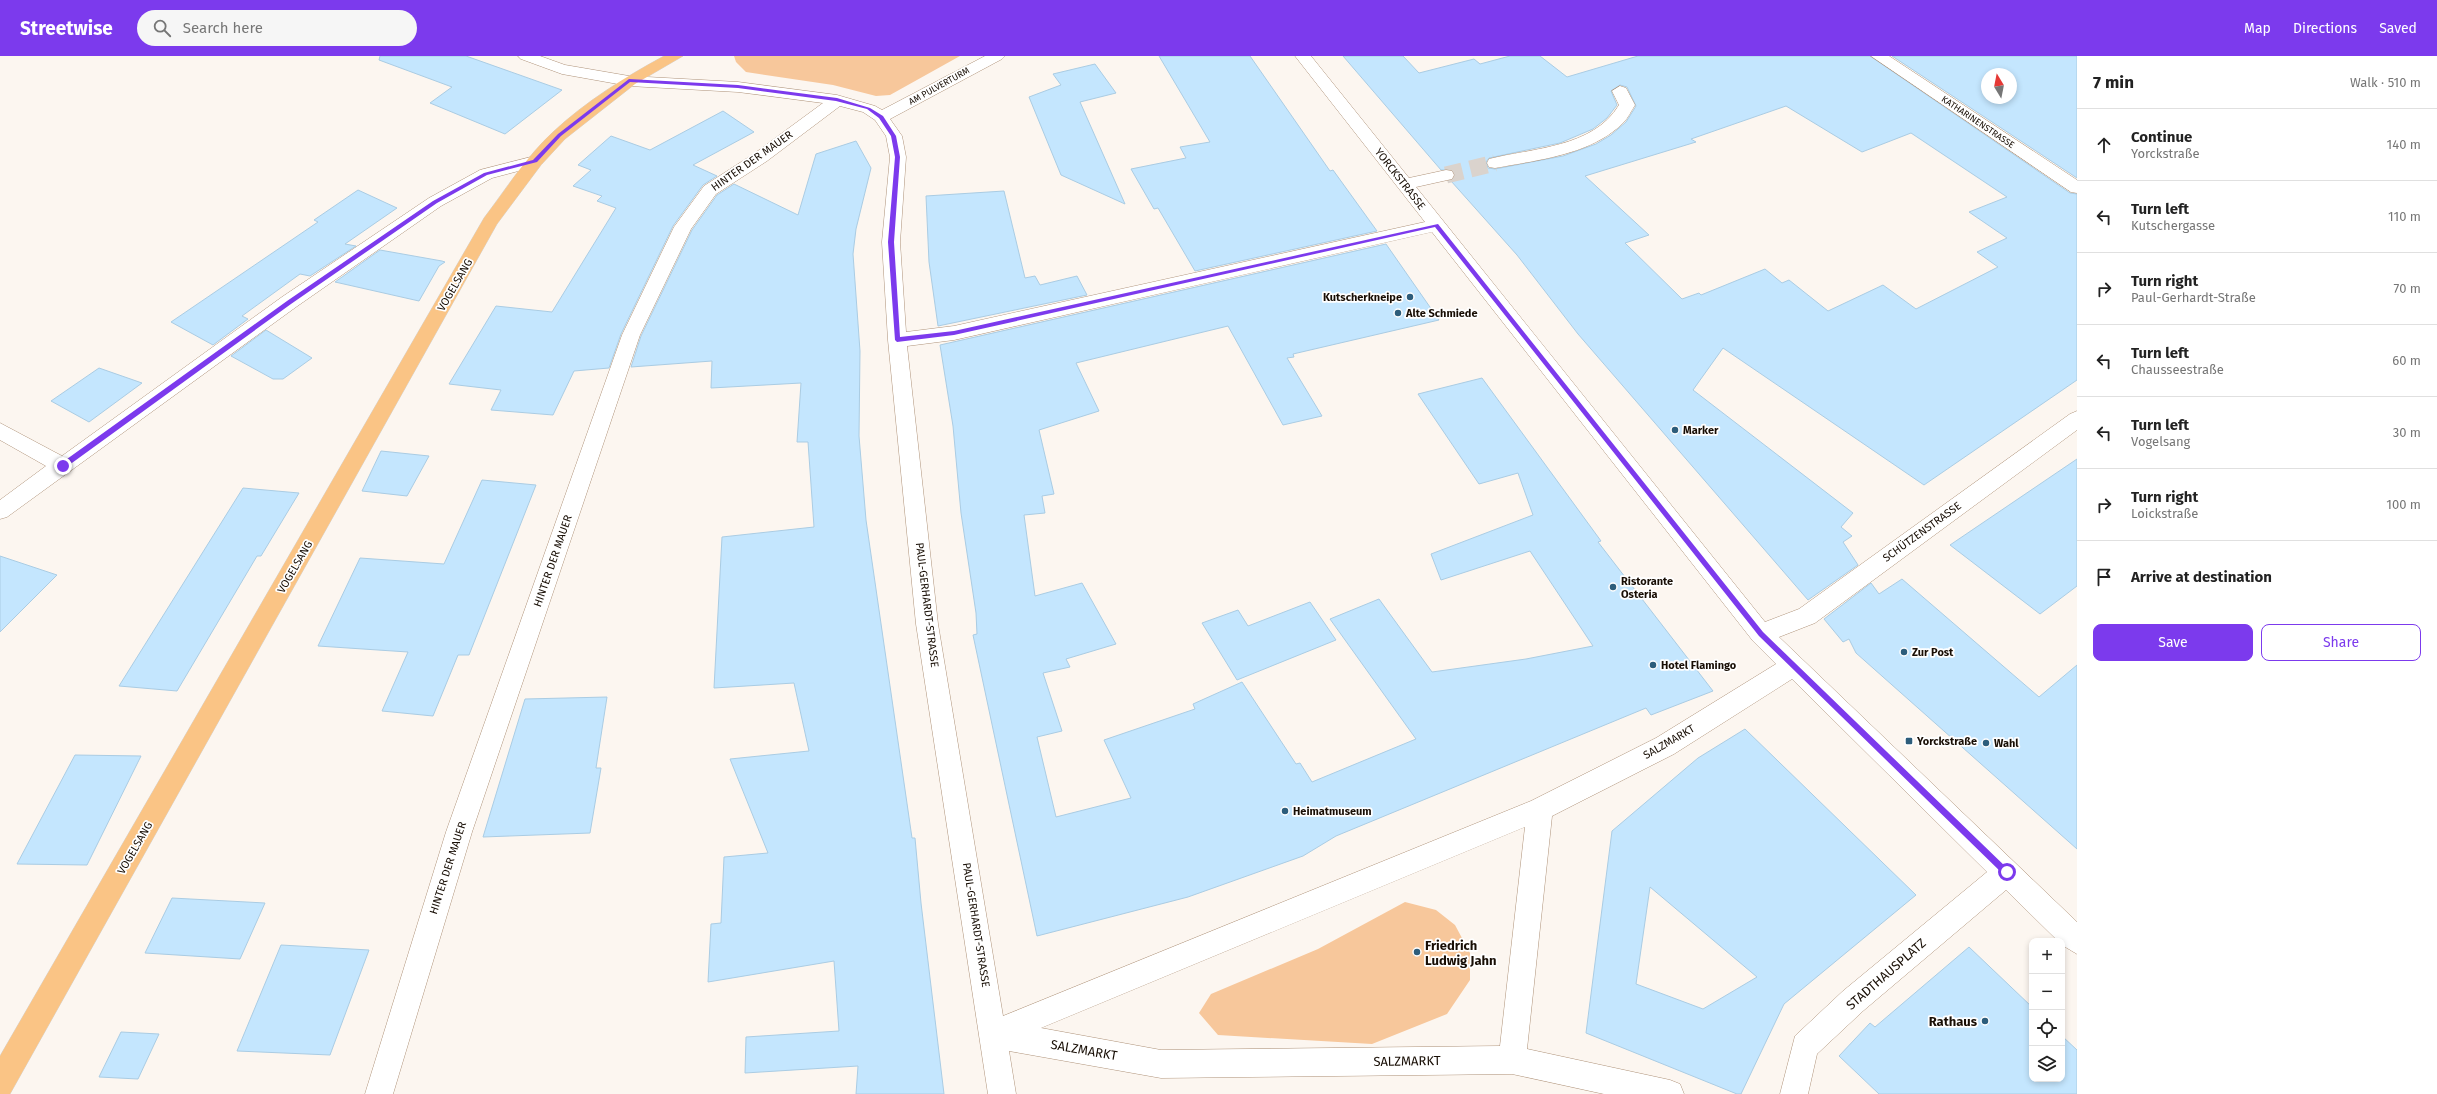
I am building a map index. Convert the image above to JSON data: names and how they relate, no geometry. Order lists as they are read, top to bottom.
{
  "streets": {
    "main road": ["VOGELSANG"],
    "street": [
      "AM PULVERTURM",
      "KATHARINENSTRASSE",
      "HINTER DER MAUER",
      "YORCKSTRASSE",
      "SCHÜTZENSTRASSE",
      "PAUL-GERHARDT-STRASSE",
      "SALZMARKT",
      "STADTHAUSPLATZ"
    ]
  },
  "crossings": [
    ["AM PULVERTURM", "PAUL-GERHARDT-STRASSE"],
    ["YORCKSTRASSE", "SCHÜTZENSTRASSE"],
    ["YORCKSTRASSE", "SALZMARKT"],
    ["YORCKSTRASSE", "STADTHAUSPLATZ"],
    ["PAUL-GERHARDT-STRASSE", "SALZMARKT"]
  ],
  "places": {
    "other": [
      "Kutscherkneipe",
      "Alte Schmiede",
      "Marker",
      "Ristorante Osteria",
      "Zur Post",
      "Hotel Flamingo",
      "Wahl",
      "Heimatmuseum",
      "Friedrich Ludwig Jahn",
      "Rathaus"
    ],
    "transit": ["Yorckstraße"]
  },
  "north": "top",
  "page": {
    "header": "Streetwise",
    "search": "Search here",
    "nav": ["Map", "Directions", "Saved"],
    "heading": ["7 min", "Walk · 510 m"],
    "list": [
      ["Continue", "Yorckstraße", "140 m"],
      ["Turn left", "Kutschergasse", "110 m"],
      ["Turn right", "Paul-Gerhardt-Straße", "70 m"],
      ["Turn left", "Chausseestraße", "60 m"],
      ["Turn left", "Vogelsang", "30 m"],
      ["Turn right", "Loickstraße", "100 m"],
      "Arrive at destination"
    ],
    "buttons": ["Save", "Share"],
    "map_buttons": ["+", "−"]
  }
}
